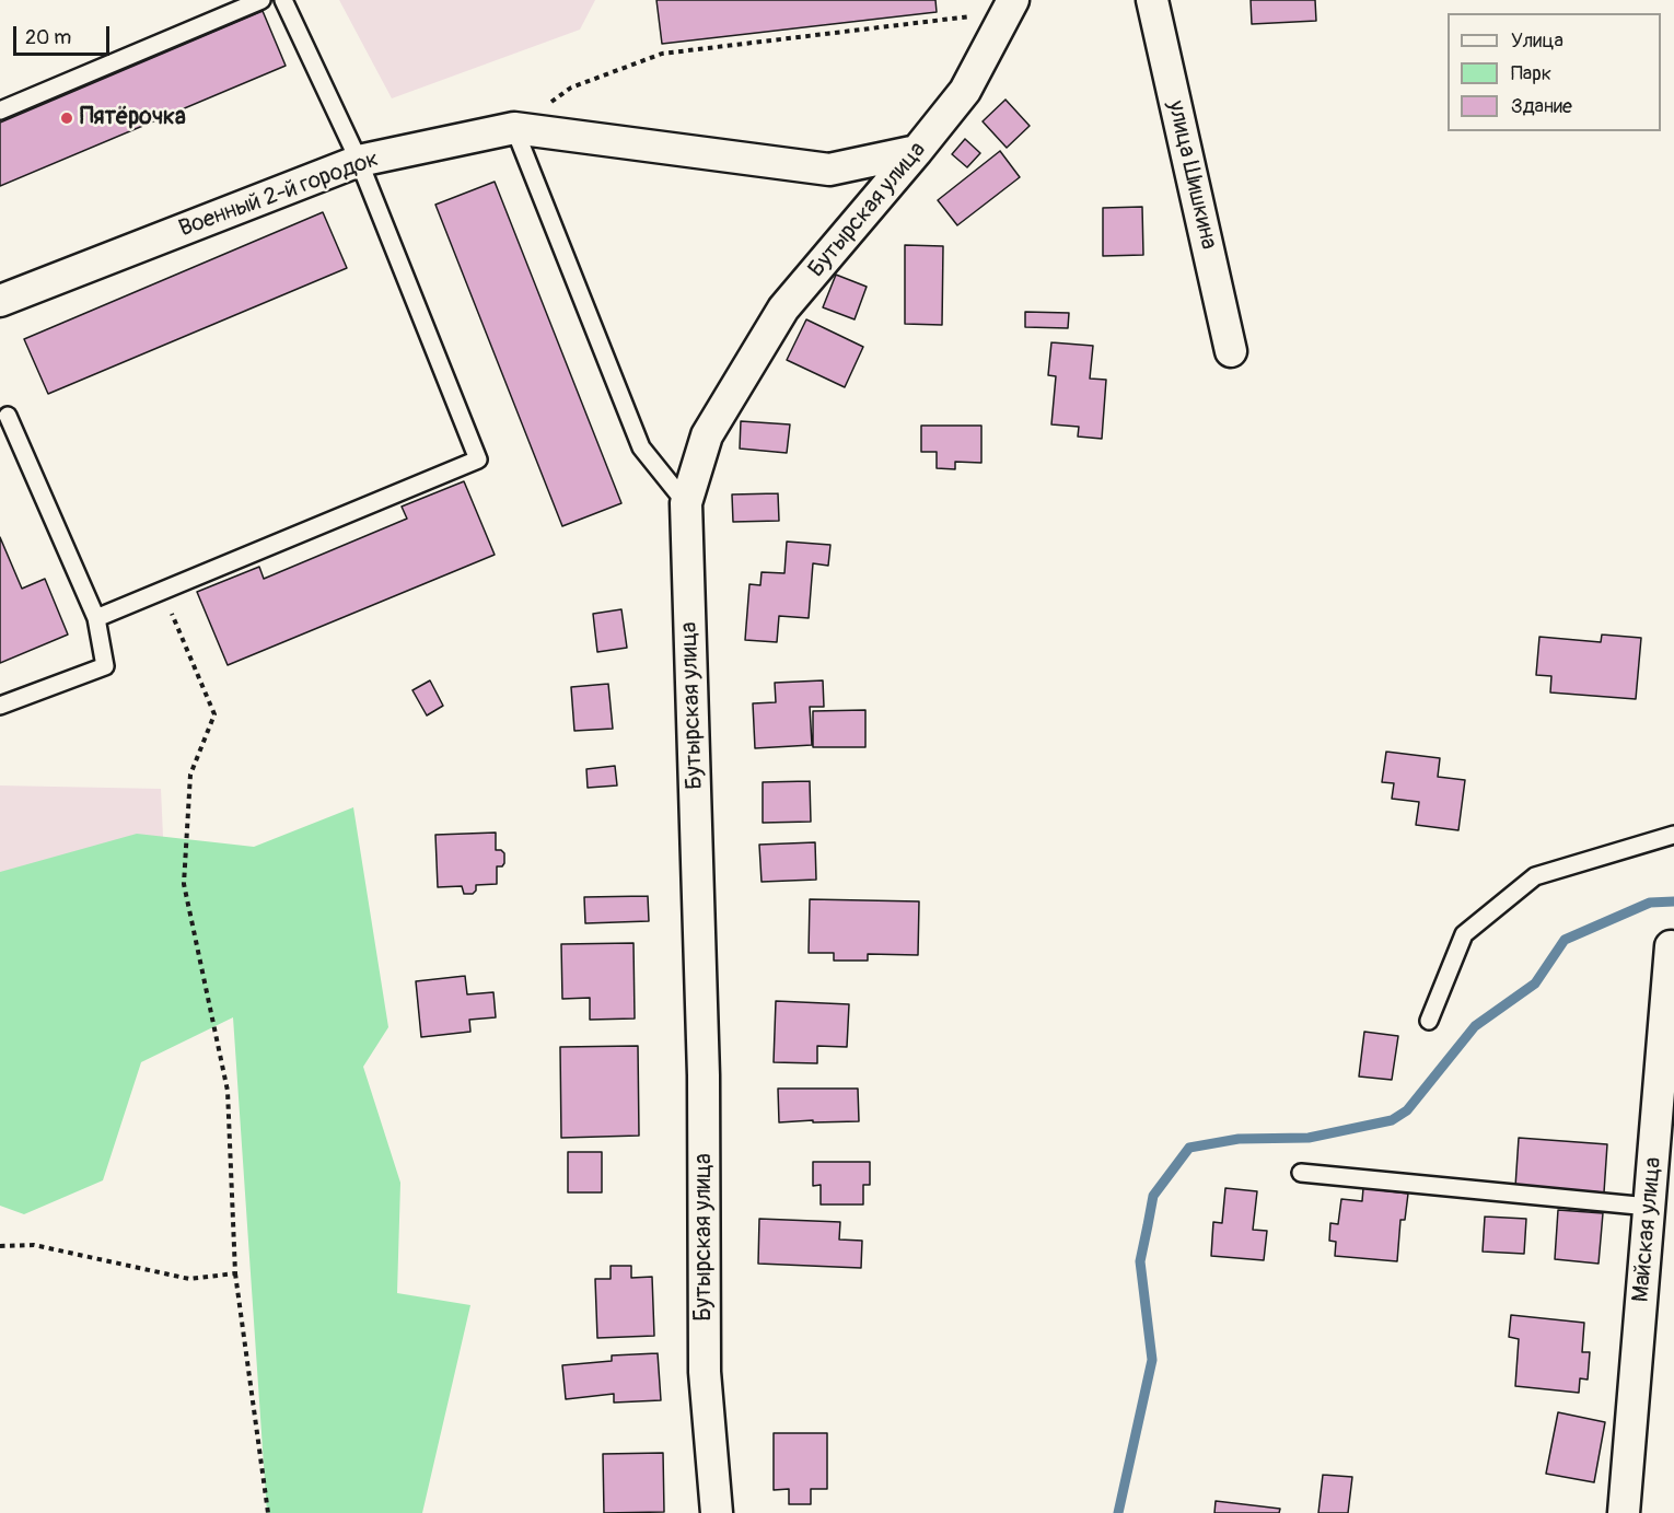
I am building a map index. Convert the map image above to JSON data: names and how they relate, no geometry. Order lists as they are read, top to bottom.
{
  "streets": {
    "street": [
      "улица Шишкина",
      "Военный 2-й городок",
      "Бутырская улица",
      "Майская улица"
    ]
  },
  "crossings": [
    ["Военный 2-й городок", "Бутырская улица"]
  ],
  "places": ["Пятёрочка"],
  "legend": ["Улица", "Парк", "Здание"],
  "scale_bar": "20 m"
}
